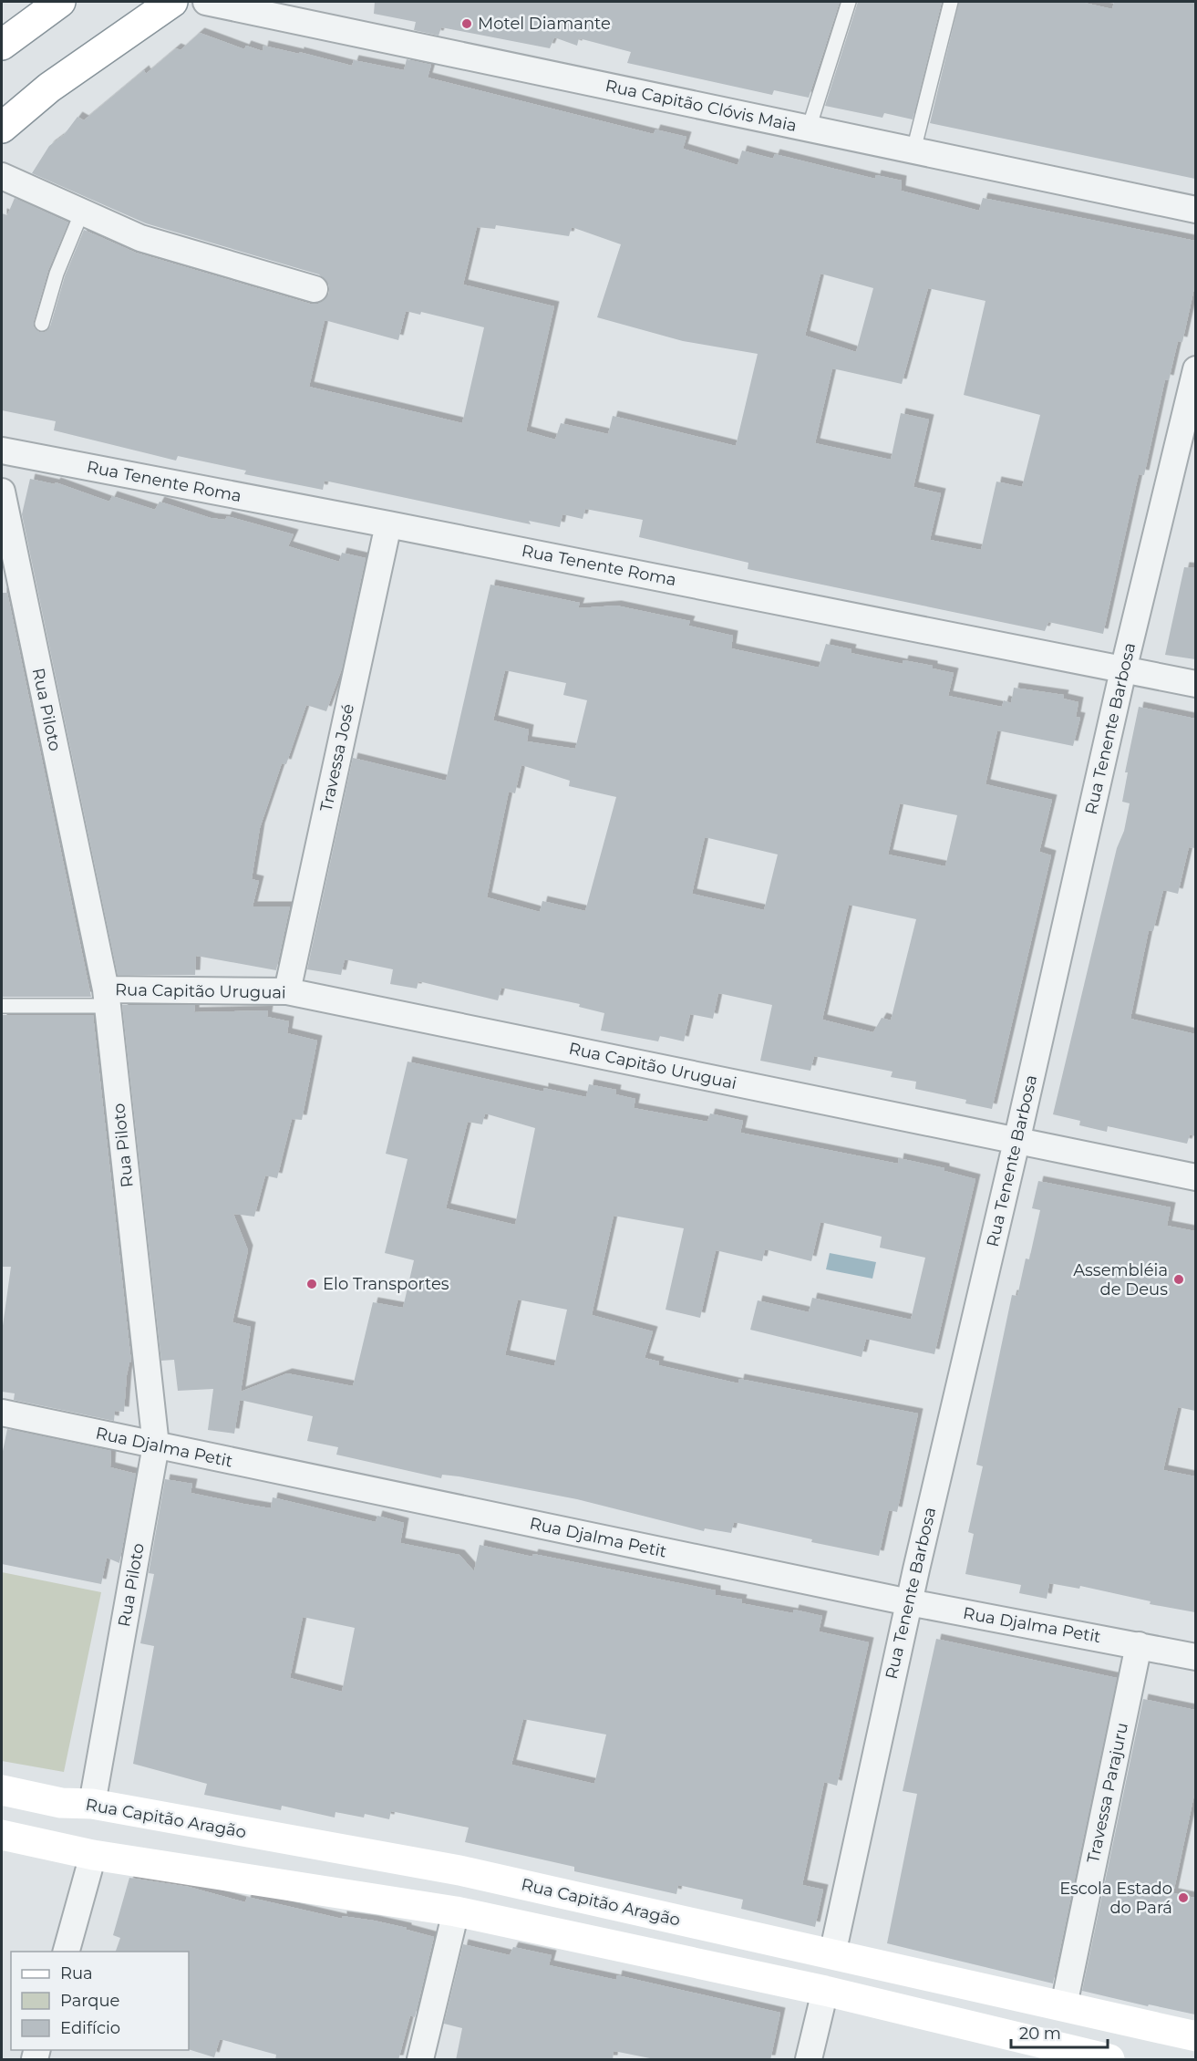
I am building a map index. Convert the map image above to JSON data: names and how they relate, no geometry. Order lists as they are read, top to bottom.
{
  "streets": {
    "main road": ["Rua Capitão Aragão"],
    "street": [
      "Rua Capitão Clóvis Maia",
      "Rua Tenente Roma",
      "Rua Piloto",
      "Rua Tenente Barbosa",
      "Travessa José",
      "Rua Capitão Uruguai",
      "Rua Djalma Petit",
      "Travessa Parajuru"
    ]
  },
  "crossings": [
    ["Rua Tenente Roma", "Rua Tenente Barbosa"],
    ["Rua Tenente Roma", "Travessa José"],
    ["Rua Piloto", "Rua Capitão Uruguai"],
    ["Rua Piloto", "Rua Djalma Petit"],
    ["Rua Piloto", "Rua Capitão Aragão"],
    ["Rua Tenente Barbosa", "Rua Capitão Uruguai"],
    ["Rua Tenente Barbosa", "Rua Djalma Petit"],
    ["Rua Tenente Barbosa", "Rua Capitão Aragão"],
    ["Travessa José", "Rua Capitão Uruguai"],
    ["Rua Djalma Petit", "Travessa Parajuru"],
    ["Travessa Parajuru", "Rua Capitão Aragão"]
  ],
  "places": [
    "Motel Diamante",
    "Assembléia de Deus",
    "Elo Transportes",
    "Escola Estado do Pará"
  ],
  "legend": ["Rua", "Parque", "Edifício"],
  "scale_bar": "20 m"
}
